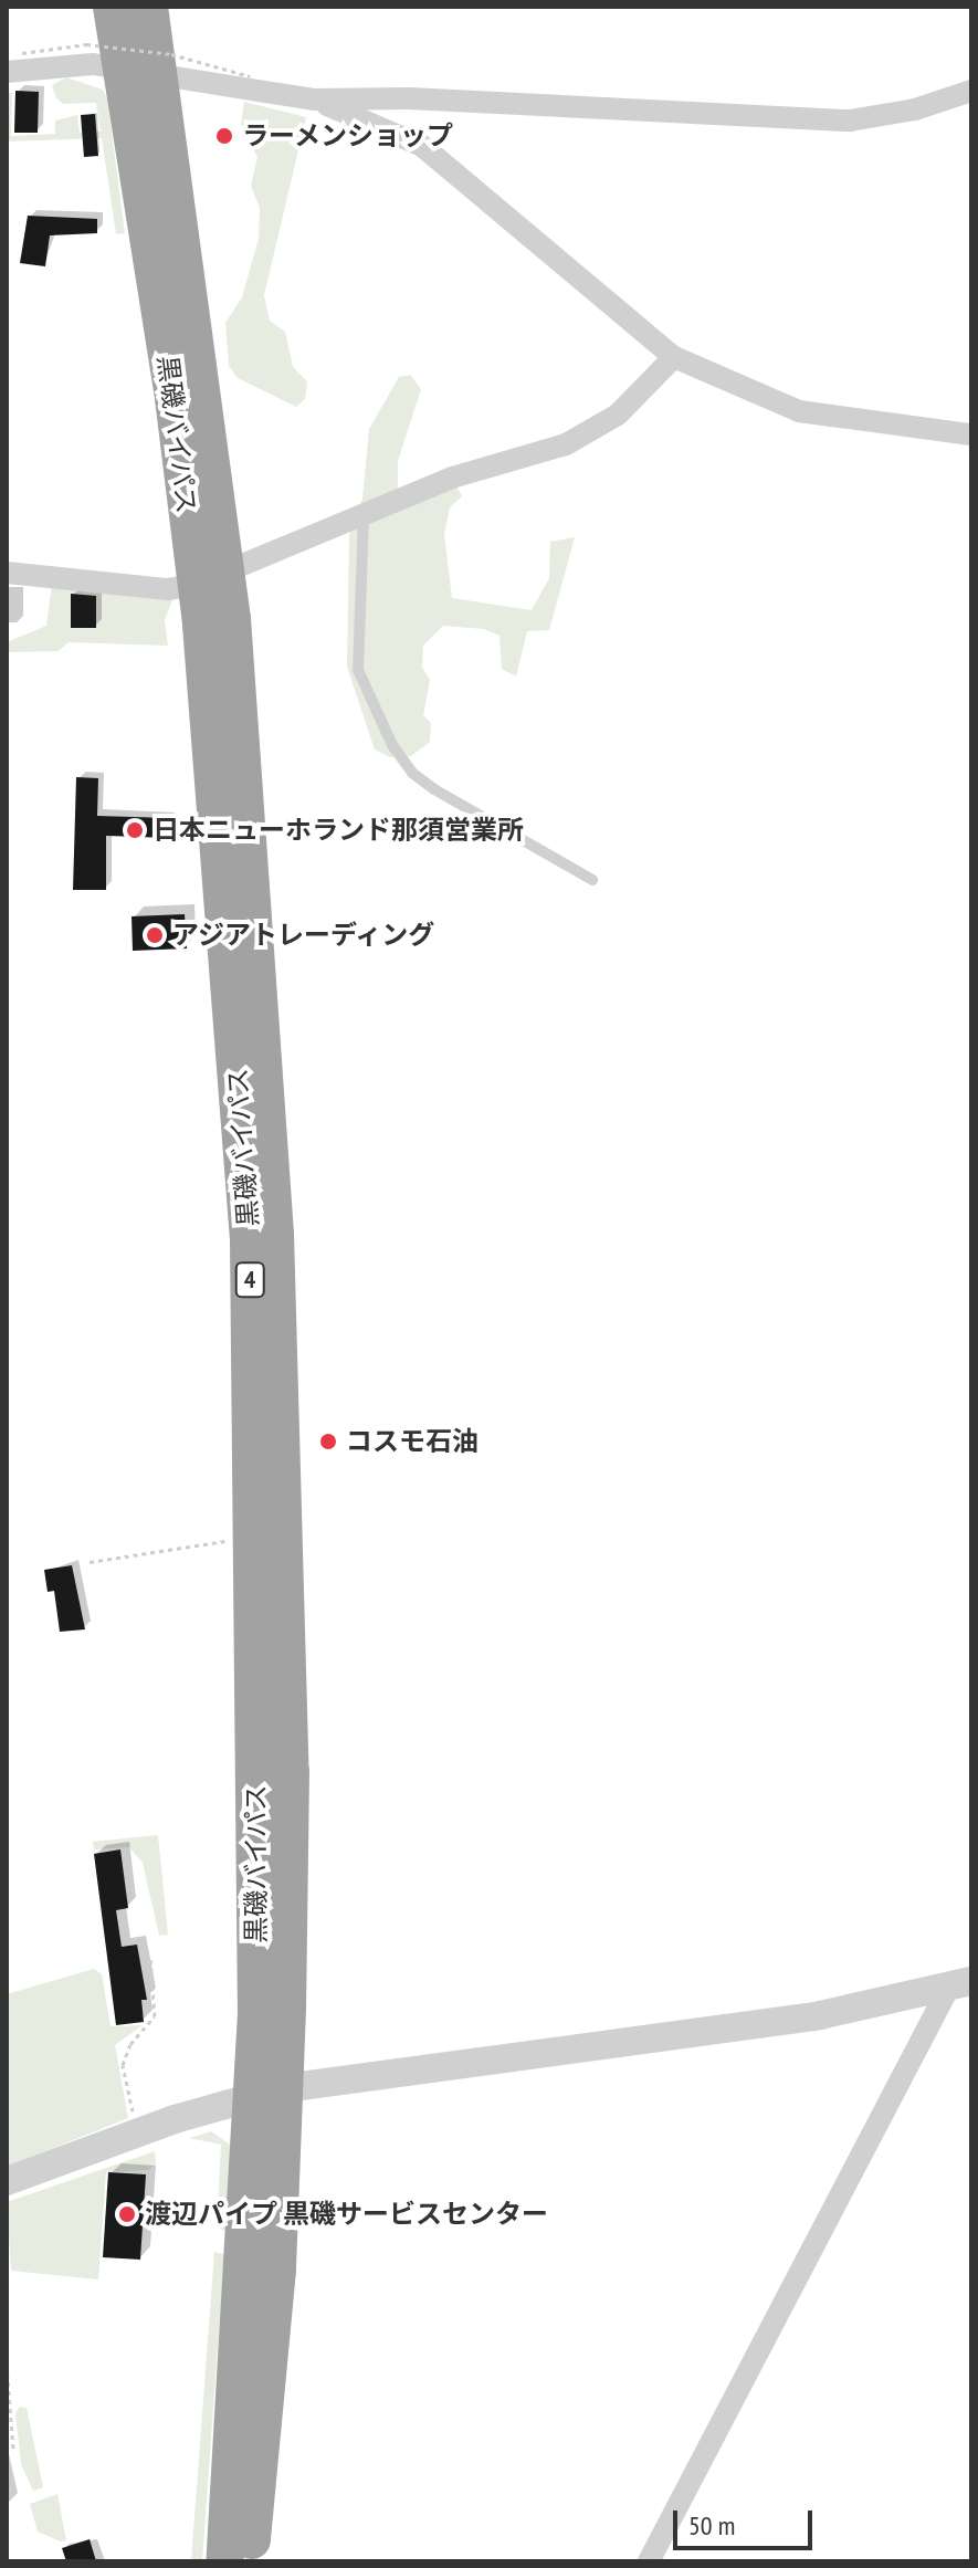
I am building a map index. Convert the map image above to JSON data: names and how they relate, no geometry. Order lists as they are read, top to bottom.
{
  "streets": {
    "highway": ["黒磯バイパス", "4"]
  },
  "places": [
    "ラーメンショップ",
    "日本ニューホランド那須営業所",
    "アジアトレーディング",
    "コスモ石油",
    "渡辺パイプ 黒磯サービスセンター"
  ],
  "scale_bar": "50 m"
}
